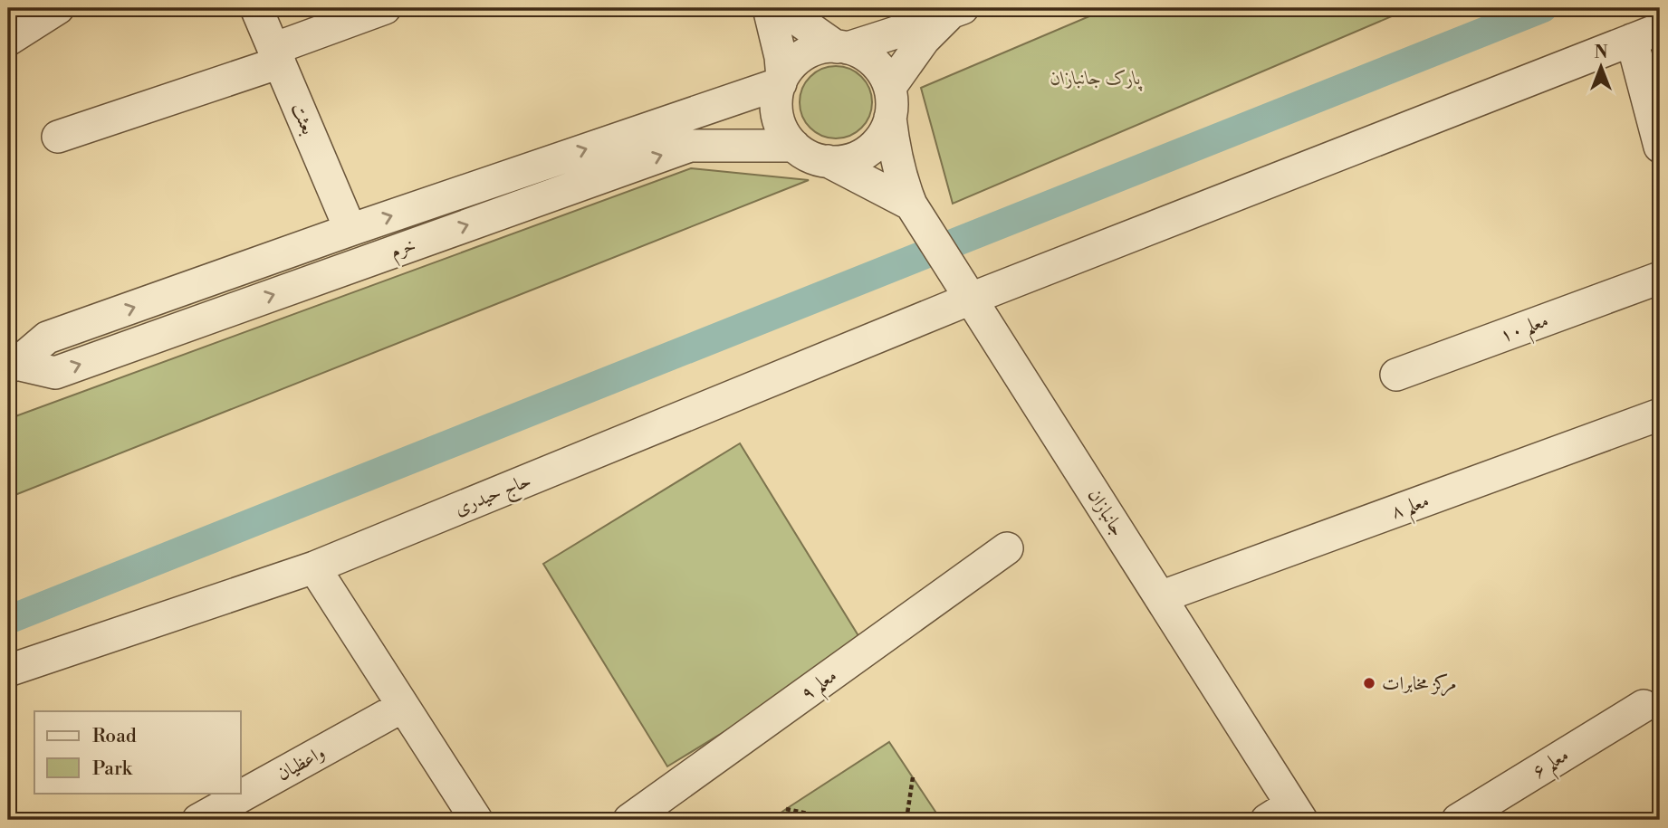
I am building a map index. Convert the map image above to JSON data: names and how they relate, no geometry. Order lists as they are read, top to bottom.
{
  "streets": {
    "street": [
      "بعثت",
      "خرم",
      "معلم ۱۰",
      "حاج حیدری",
      "معلم ۸",
      "جانبازان",
      "معلم ۹",
      "واعظیان",
      "معلم ۶"
    ]
  },
  "crossings": [
    ["بعثت", "خرم"],
    ["خرم", "جانبازان"],
    ["حاج حیدری", "جانبازان"],
    ["معلم ۸", "جانبازان"]
  ],
  "one_way": ["خرم"],
  "parks": ["پارک جانبازان"],
  "places": ["مرکز مخابرات"],
  "legend": ["Road", "Park"],
  "north": "top"
}
